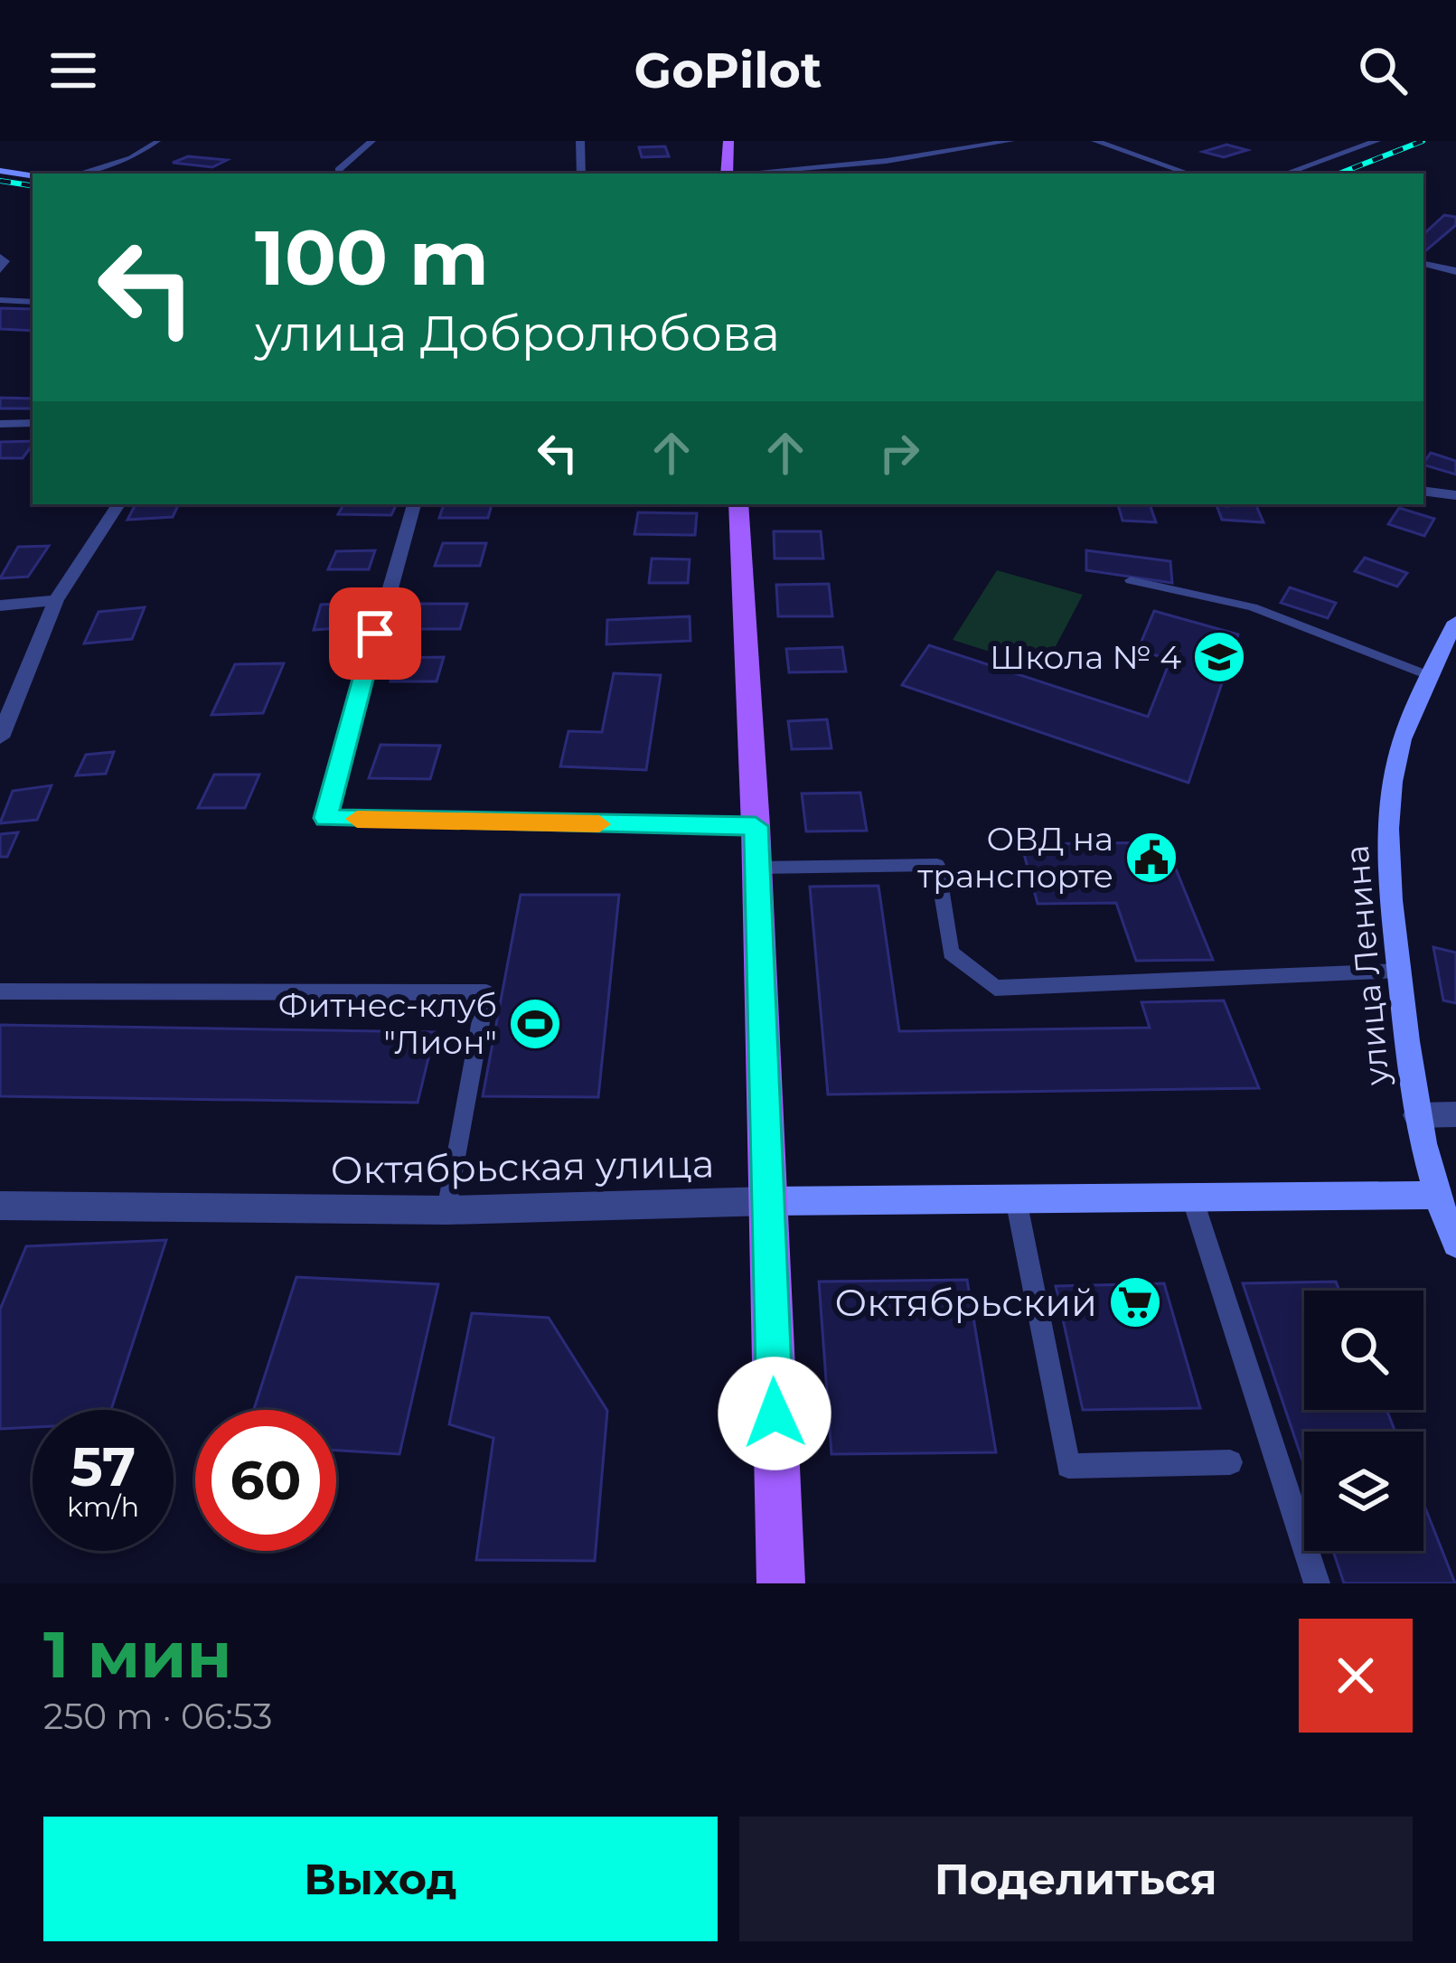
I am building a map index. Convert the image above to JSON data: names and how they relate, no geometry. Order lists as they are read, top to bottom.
{
  "streets": {
    "main road": ["улица Ленина", "Октябрьская улица"]
  },
  "crossings": [
    ["улица Ленина", "Октябрьская улица"]
  ],
  "places": {
    "school or university": ["Школа № 4"],
    "public building": ["ОВД на транспорте"],
    "sports": ["Фитнес-клуб \"Лион\""],
    "supermarket": ["Октябрьский"]
  },
  "page": {
    "header": "GoPilot",
    "turn": ["100 m", "улица Добролюбова"],
    "speed": "57 km/h",
    "limit": "60",
    "heading": ["1 мин", "250 m · 06:53"],
    "buttons": ["Выход", "Поделиться"]
  }
}
